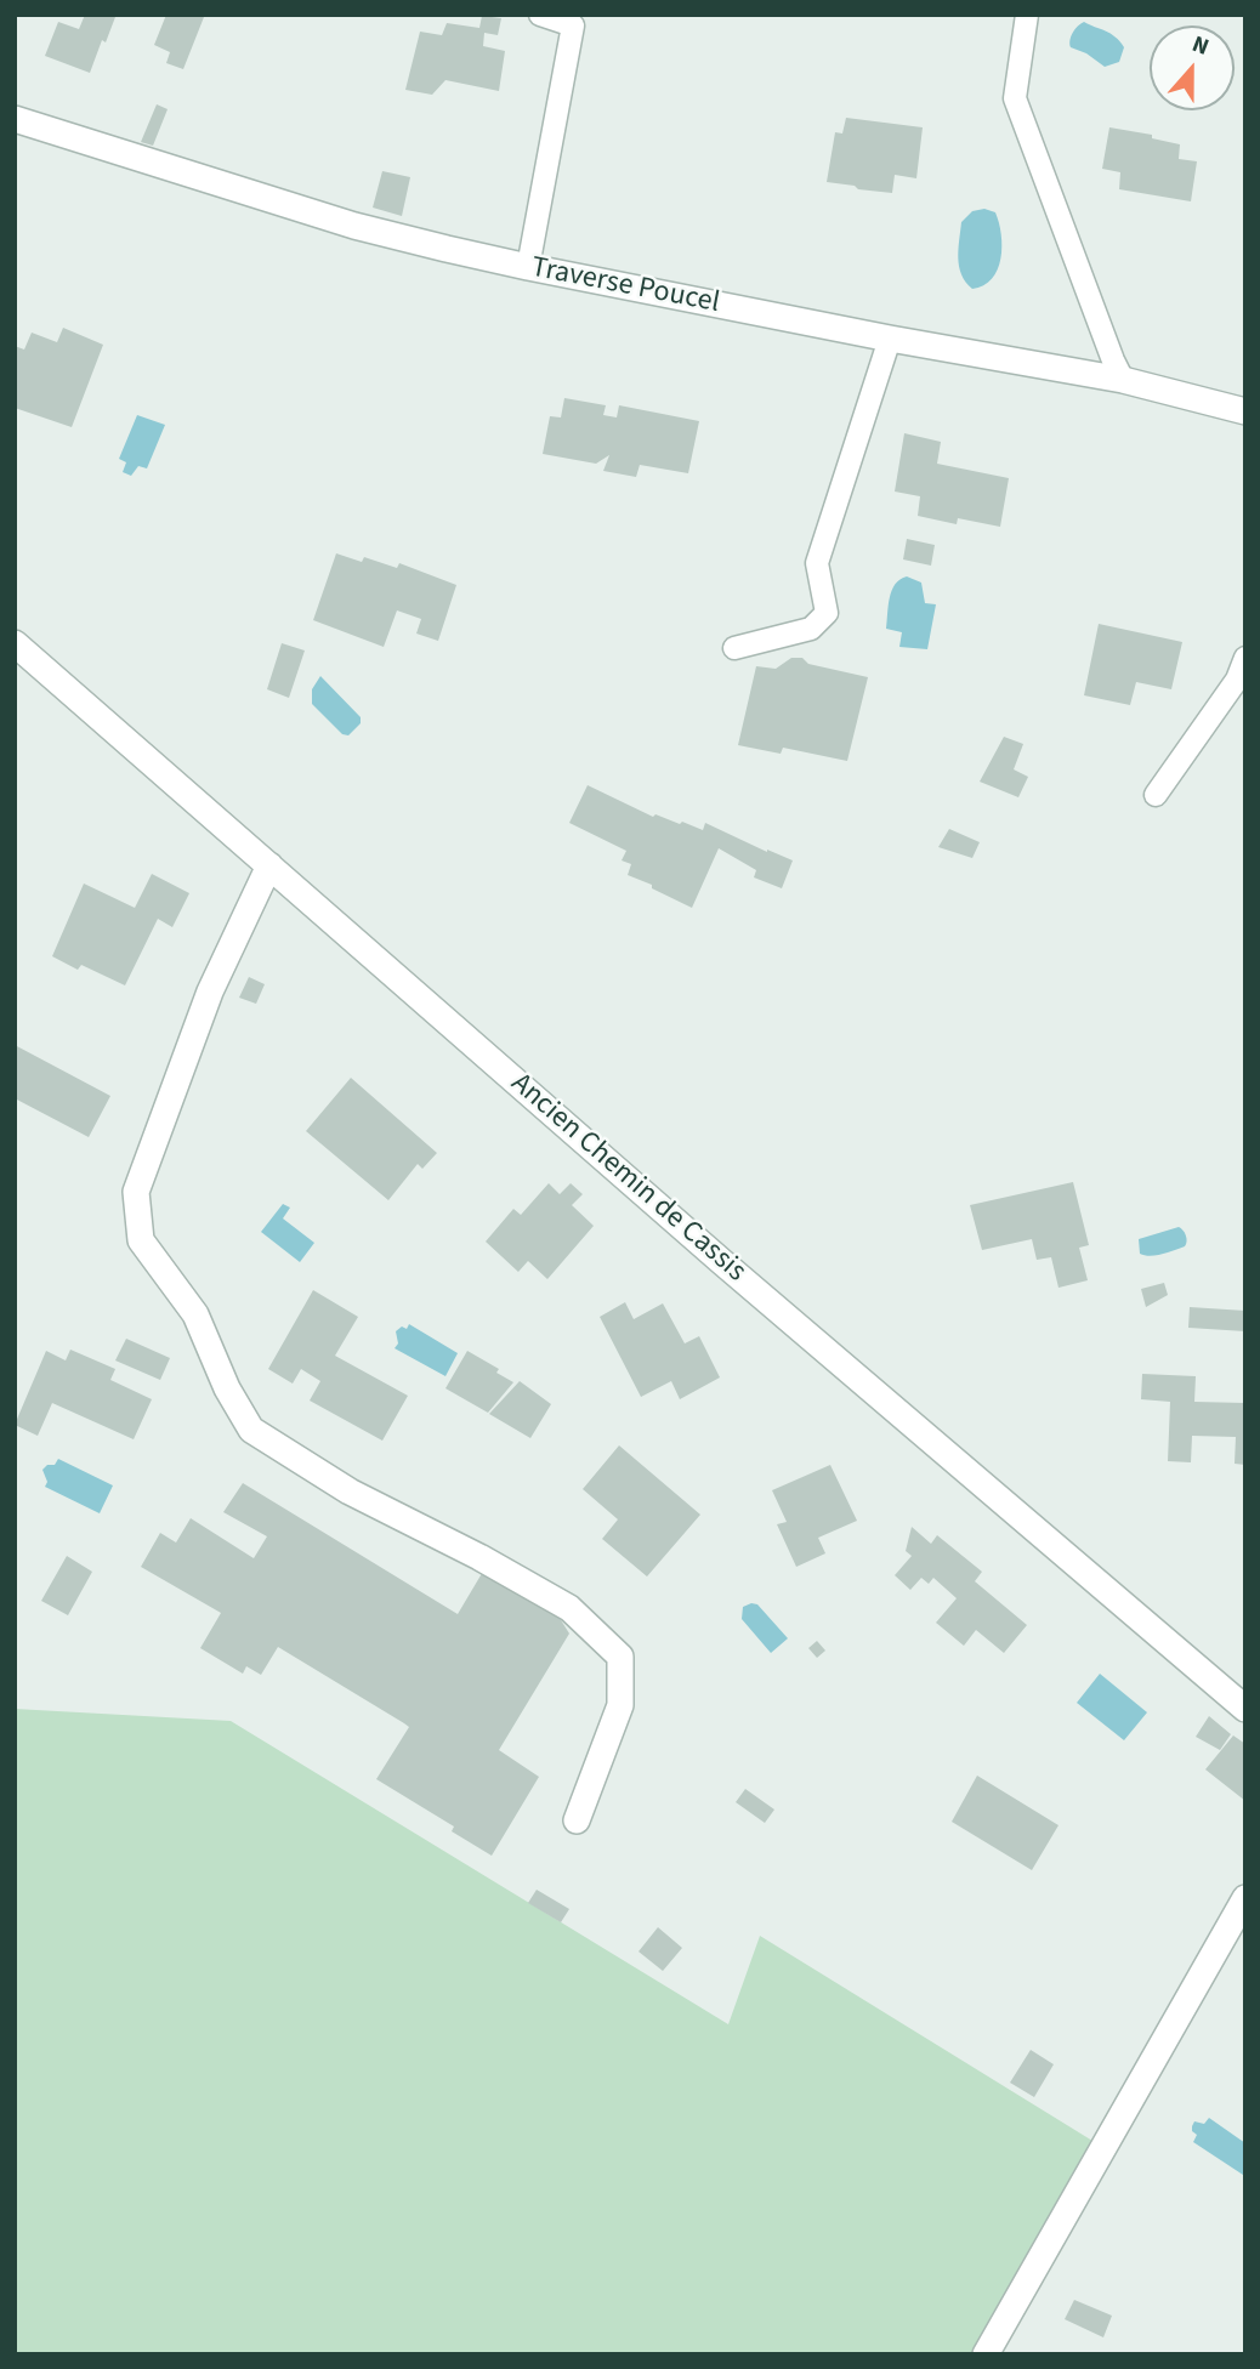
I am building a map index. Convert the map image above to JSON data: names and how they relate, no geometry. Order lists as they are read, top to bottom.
{
  "streets": {
    "street": ["Traverse Poucel", "Ancien Chemin de Cassis"]
  },
  "north": "top"
}
